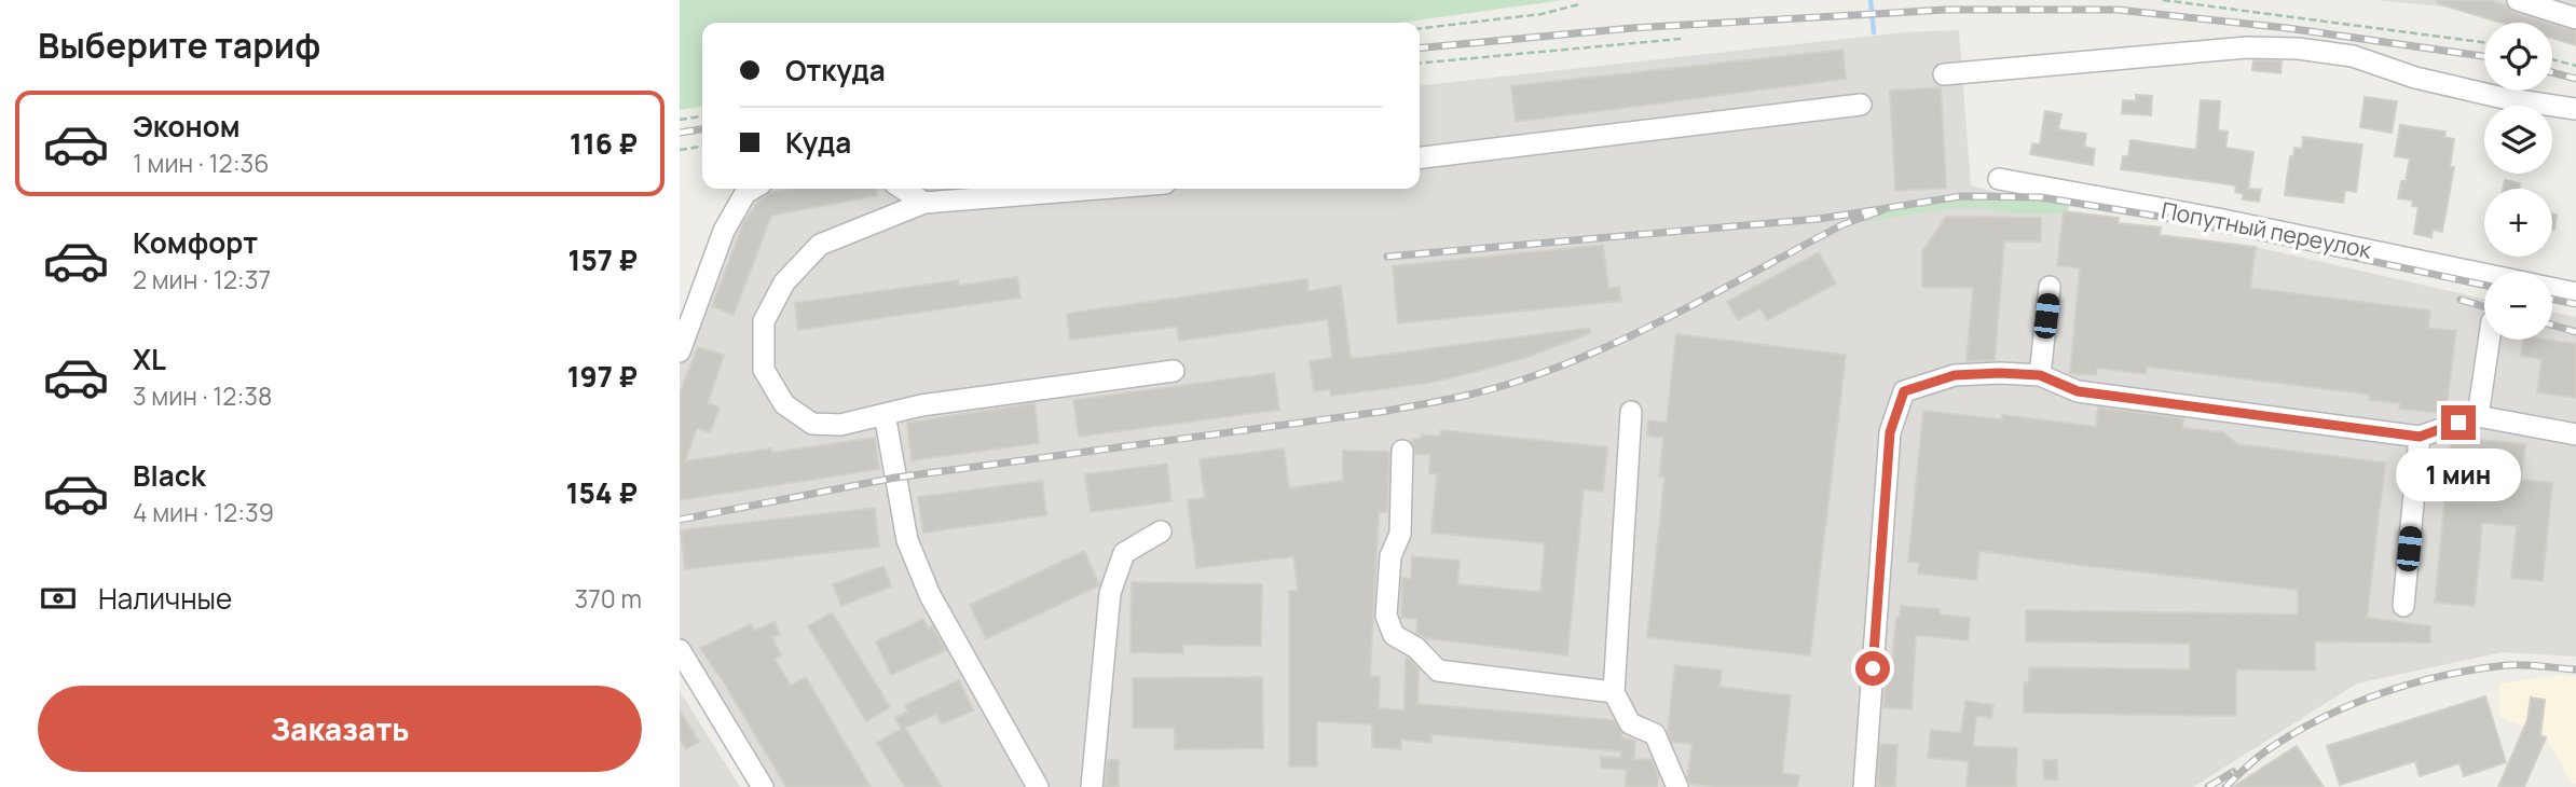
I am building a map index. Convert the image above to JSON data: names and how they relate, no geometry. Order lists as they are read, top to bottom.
{
  "streets": {
    "street": ["Попутный переулок"]
  },
  "page": {
    "heading": "Выберите тариф",
    "map_buttons": ["+", "−"],
    "banner": ["Откуда", "Куда"],
    "list": [
      {
        "name": "Эконом",
        "note": "1 мин · 12:36",
        "value": "116 ₽"
      },
      {
        "name": "Комфорт",
        "note": "2 мин · 12:37",
        "value": "157 ₽"
      },
      {
        "name": "XL",
        "note": "3 мин · 12:38",
        "value": "197 ₽"
      },
      {
        "name": "Black",
        "note": "4 мин · 12:39",
        "value": "154 ₽"
      }
    ],
    "bubble": "1 мин",
    "pay": ["Наличные", "370 m"],
    "buttons": "Заказать"
  }
}
